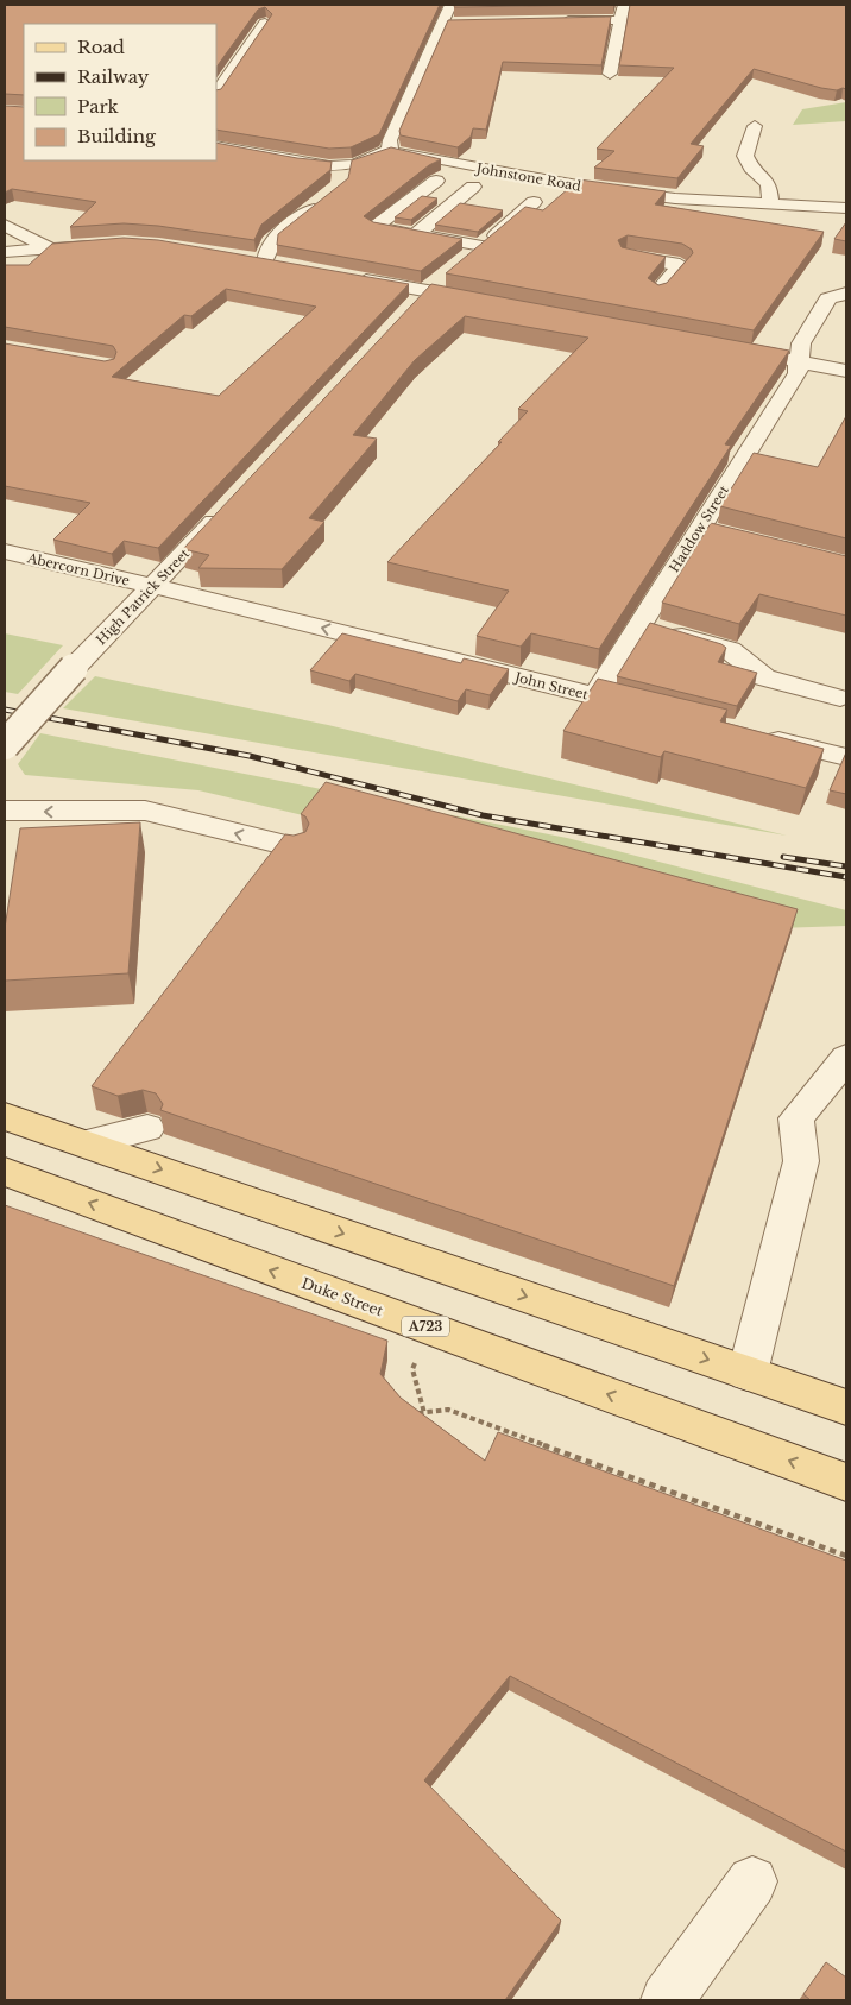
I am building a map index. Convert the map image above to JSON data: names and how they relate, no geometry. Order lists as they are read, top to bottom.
{
  "streets": {
    "main road": ["Duke Street", "A723"],
    "street": [
      "Johnstone Road",
      "Haddow Street",
      "Abercorn Drive",
      "High Patrick Street",
      "John Street"
    ]
  },
  "crossings": [
    ["Haddow Street", "John Street"],
    ["Abercorn Drive", "High Patrick Street"],
    ["Abercorn Drive", "John Street"],
    ["High Patrick Street", "John Street"]
  ],
  "legend": [
    "Road",
    "Railway",
    "Park",
    "Building"
  ]
}
